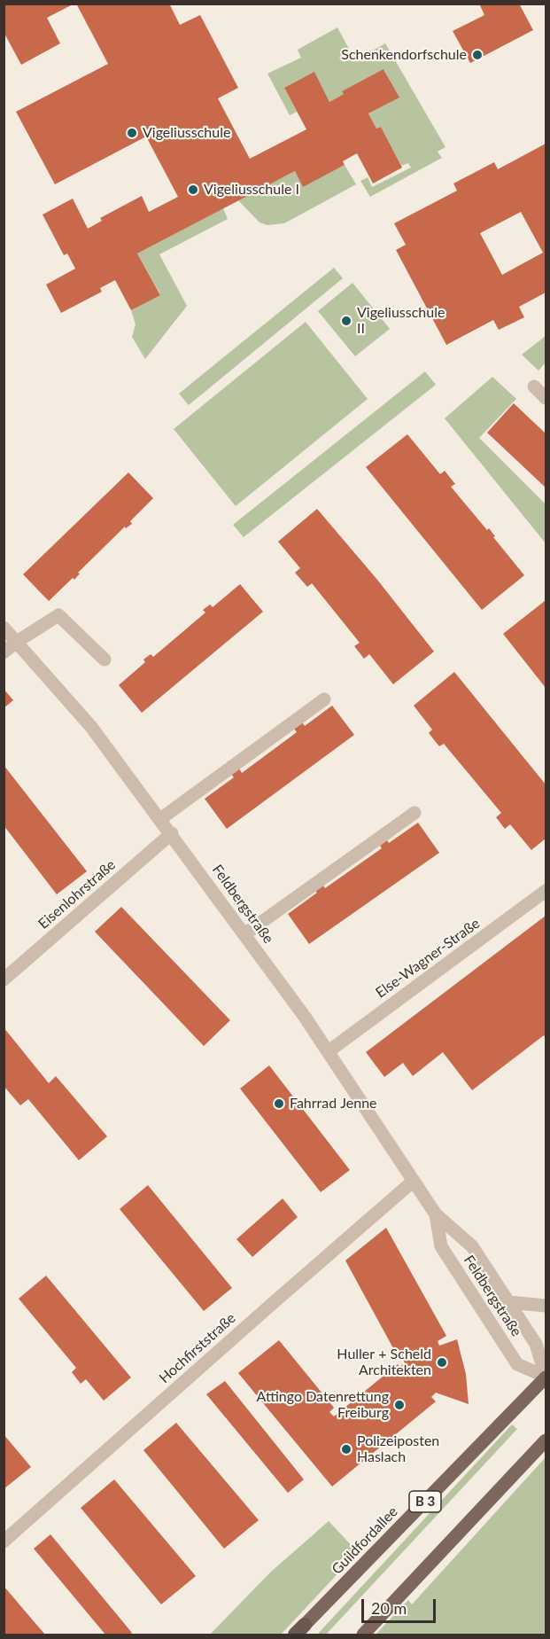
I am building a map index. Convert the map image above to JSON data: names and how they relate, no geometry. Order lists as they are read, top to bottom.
{
  "streets": {
    "main road": ["B 3", "Guildfordallee"],
    "street": [
      "Eisenlohrstraße",
      "Feldbergstraße",
      "Else-Wagner-Straße",
      "Hochfirststraße"
    ]
  },
  "crossings": [
    ["Eisenlohrstraße", "Feldbergstraße"],
    ["Feldbergstraße", "Else-Wagner-Straße"],
    ["Feldbergstraße", "Hochfirststraße"],
    ["Feldbergstraße", "Guildfordallee"]
  ],
  "places": [
    "Schenkendorfschule",
    "Vigeliusschule",
    "Vigeliusschule I",
    "Vigeliusschule II",
    "Fahrrad Jenne",
    "Huller + Scheld Architekten",
    "Attingo Datenrettung Freiburg",
    "Polizeiposten Haslach"
  ],
  "scale_bar": "20 m"
}
